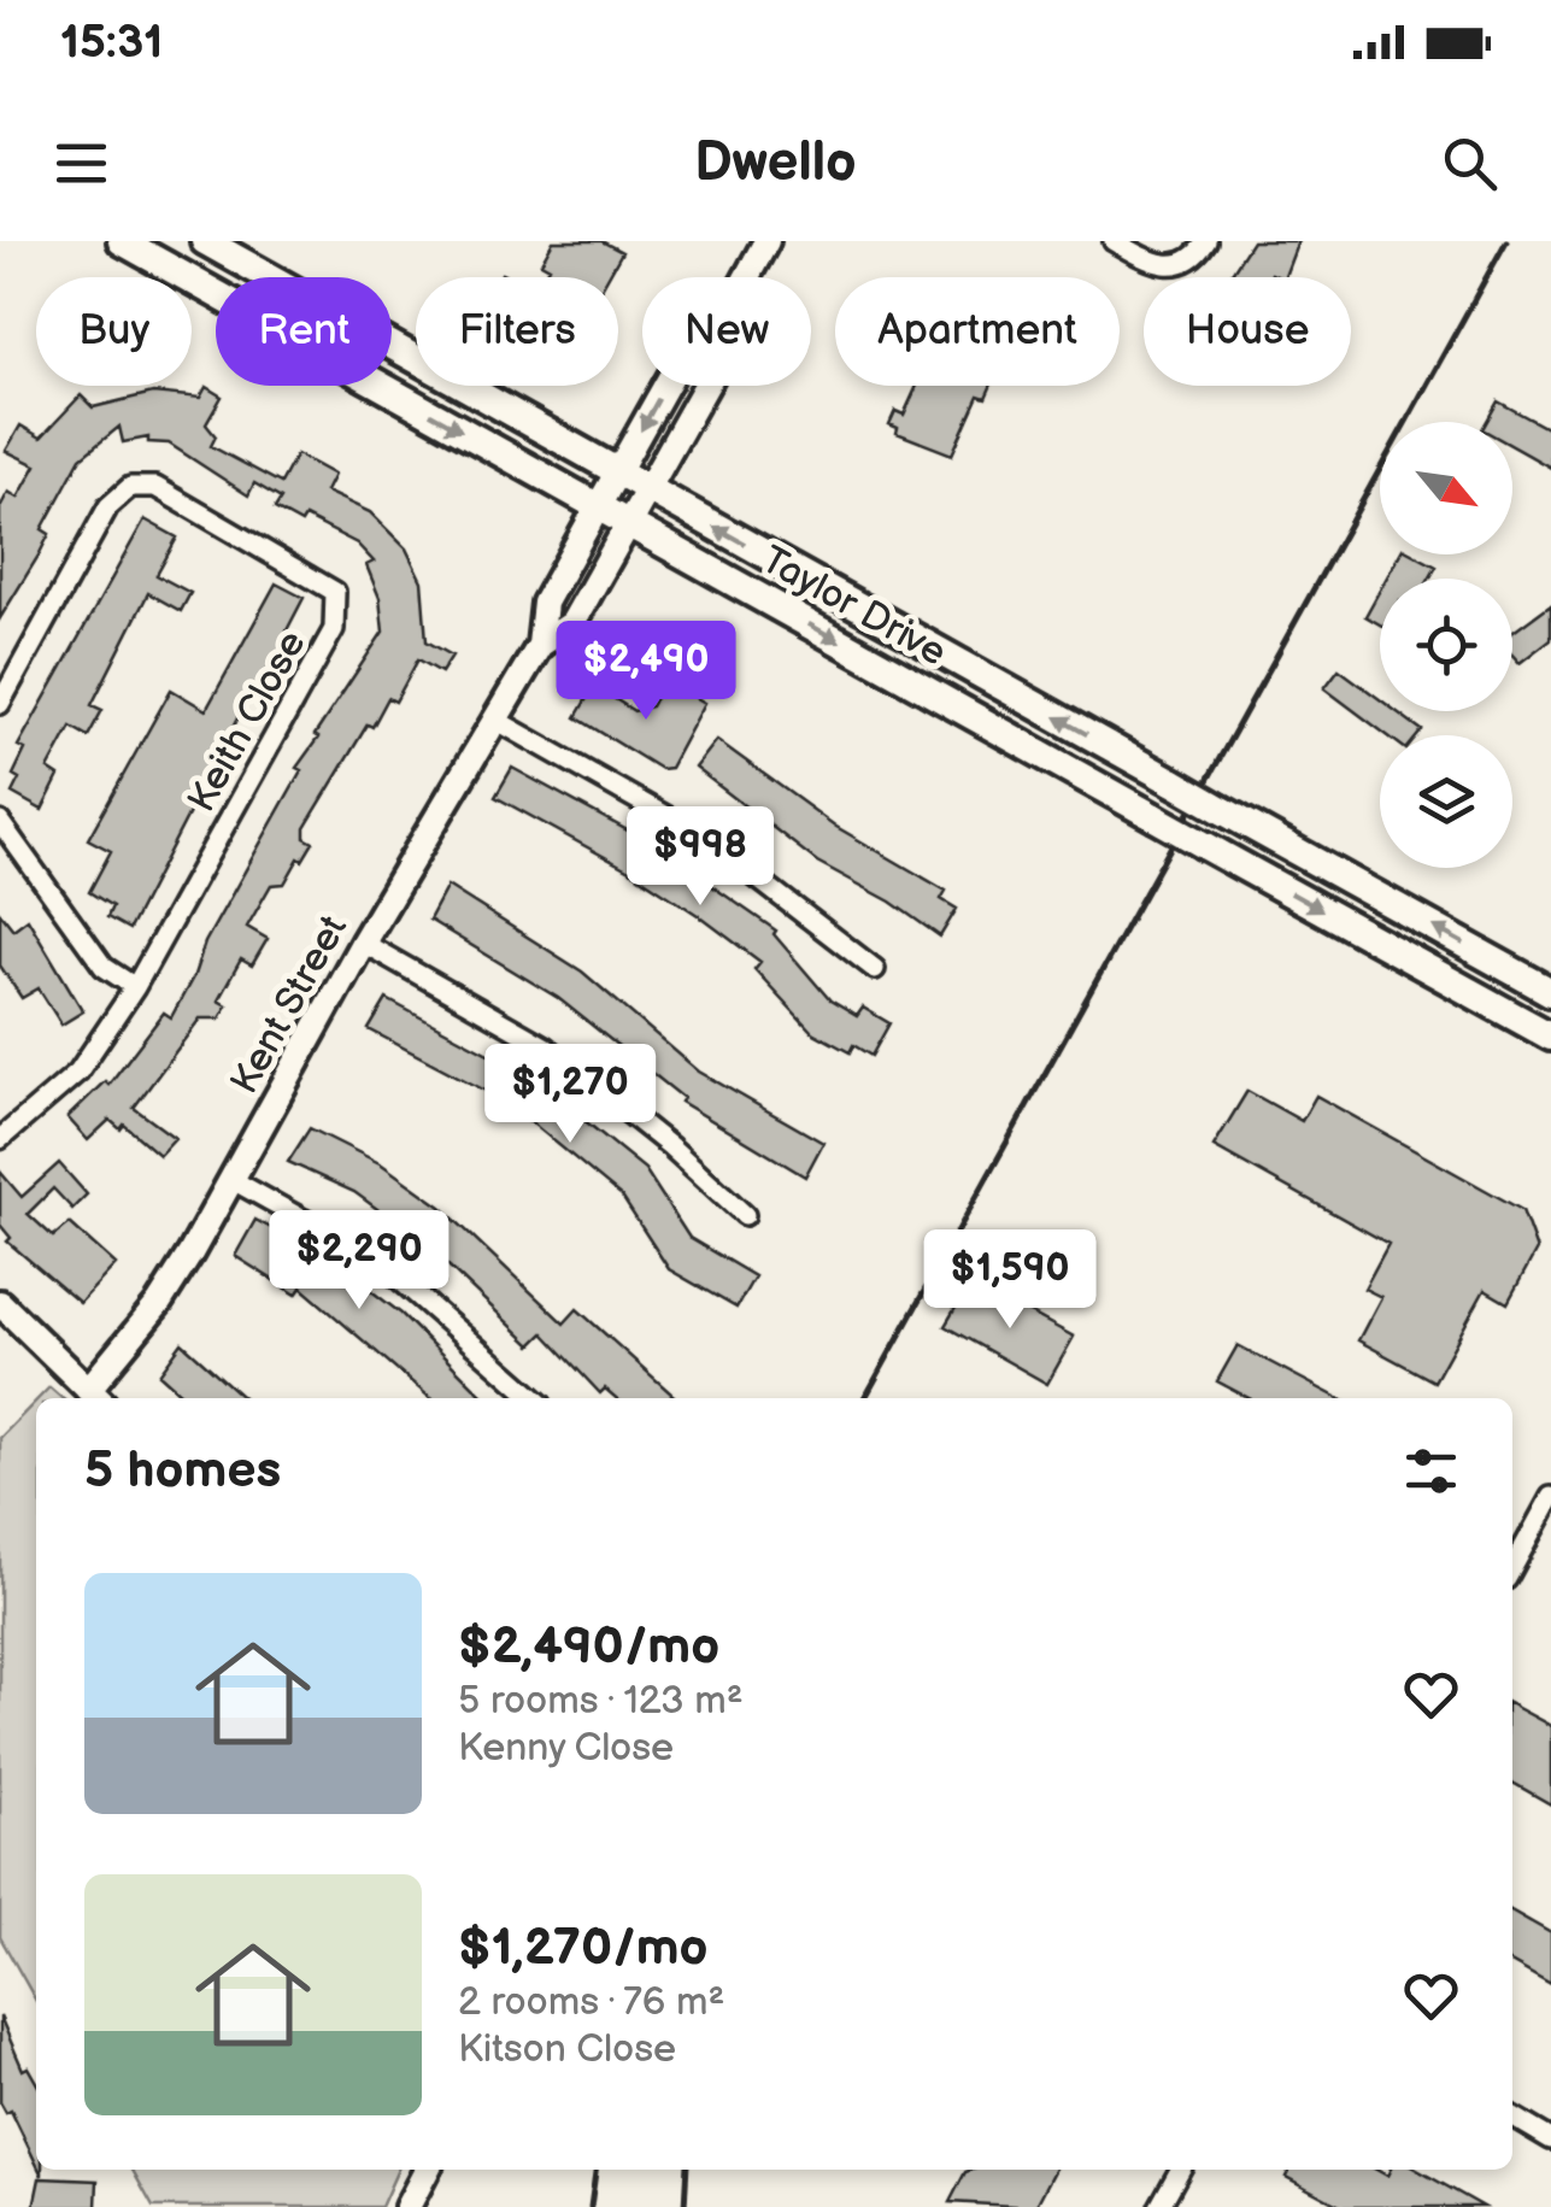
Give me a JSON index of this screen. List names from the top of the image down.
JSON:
{
  "streets": {
    "main road": ["Taylor Drive"],
    "street": ["Keith Close", "Kent Street"]
  },
  "crossings": [
    ["Taylor Drive", "Kent Street"]
  ],
  "north": "bottom right",
  "page": {
    "status": "15:31",
    "header": "Dwello",
    "chip": [
      "Buy",
      "Rent",
      "Filters",
      "New",
      "Apartment",
      "House"
    ],
    "price": [
      "$2,490",
      "$998",
      "$1,270",
      "$2,290",
      "$1,590"
    ],
    "heading": "5 homes",
    "list": [
      {
        "name": "$2,490/mo",
        "note": "5 rooms · 123 m² · Kenny Close"
      },
      {
        "name": "$1,270/mo",
        "note": "2 rooms · 76 m² · Kitson Close"
      }
    ]
  }
}
